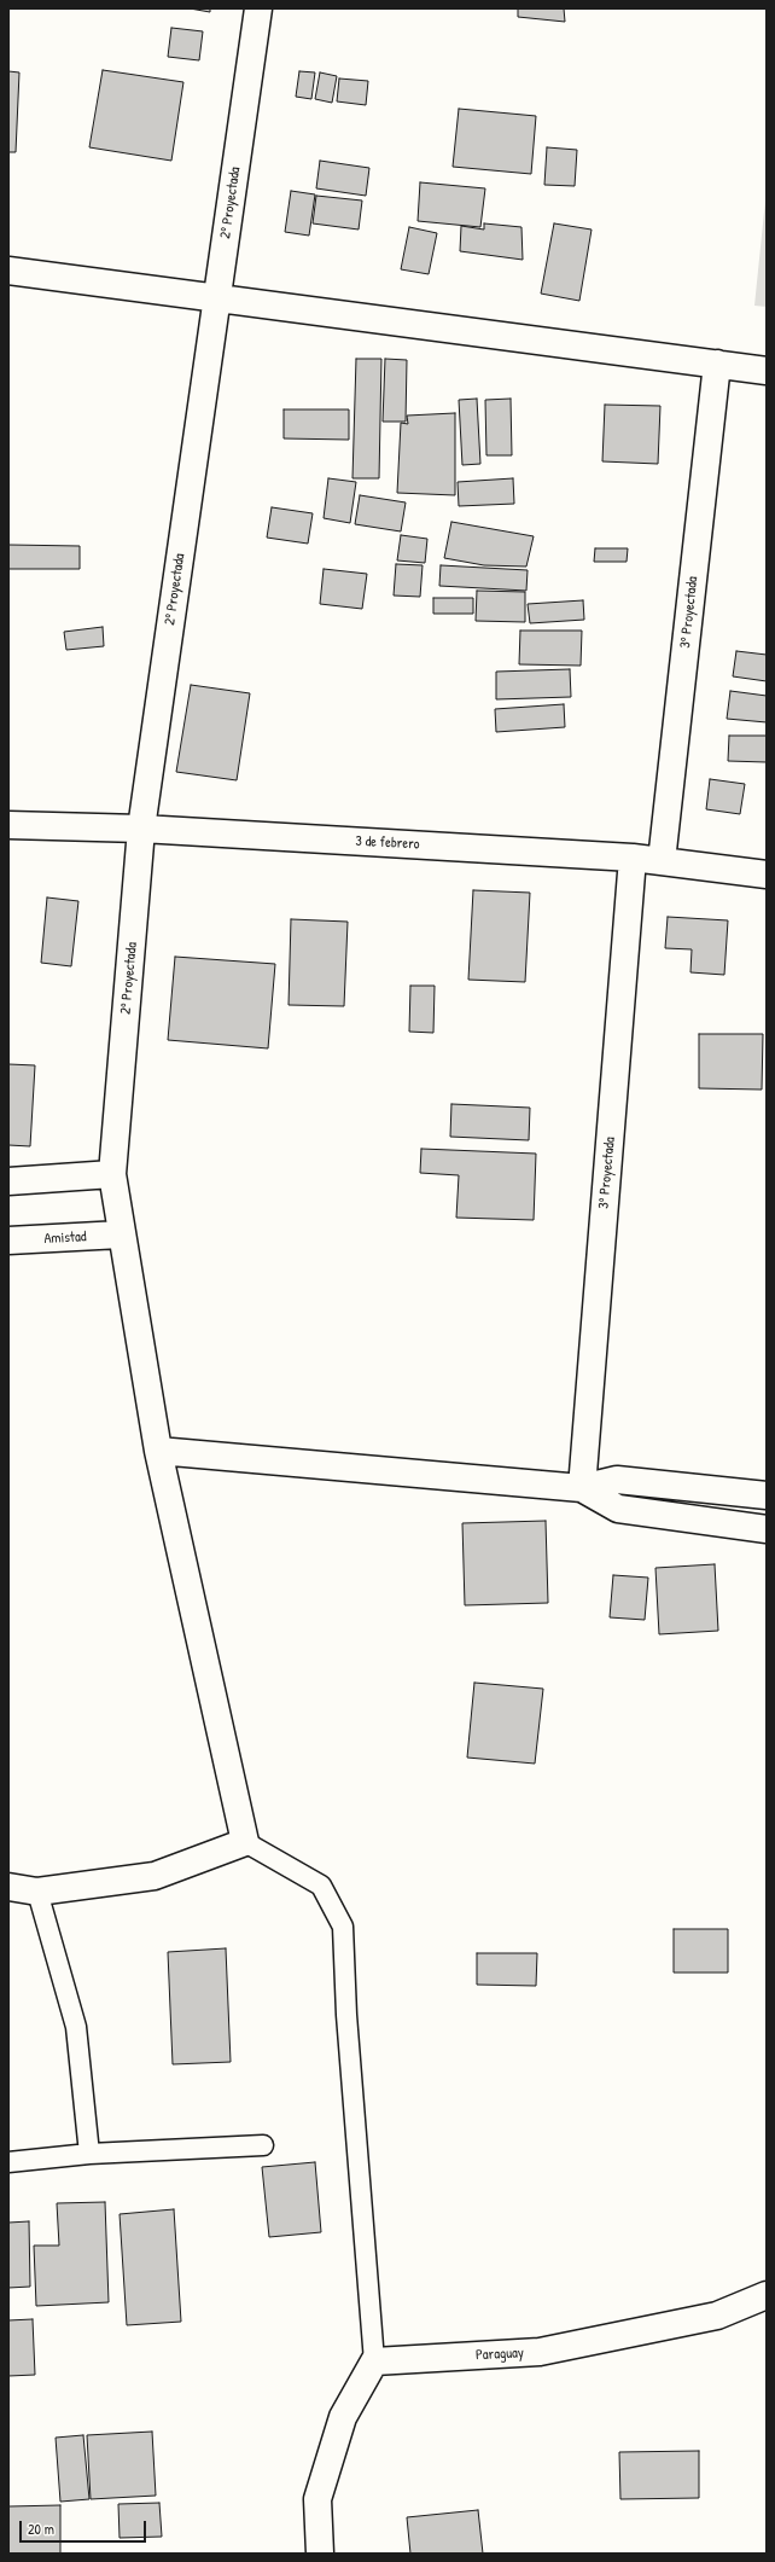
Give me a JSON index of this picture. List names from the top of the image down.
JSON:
{
  "streets": {
    "street": [
      "2º Proyectada",
      "3º Proyectada",
      "3 de febrero",
      "Amistad",
      "Paraguay"
    ]
  },
  "crossings": [
    ["2º Proyectada", "3 de febrero"],
    ["2º Proyectada", "Amistad"],
    ["3º Proyectada", "3 de febrero"]
  ],
  "scale_bar": "20 m"
}
